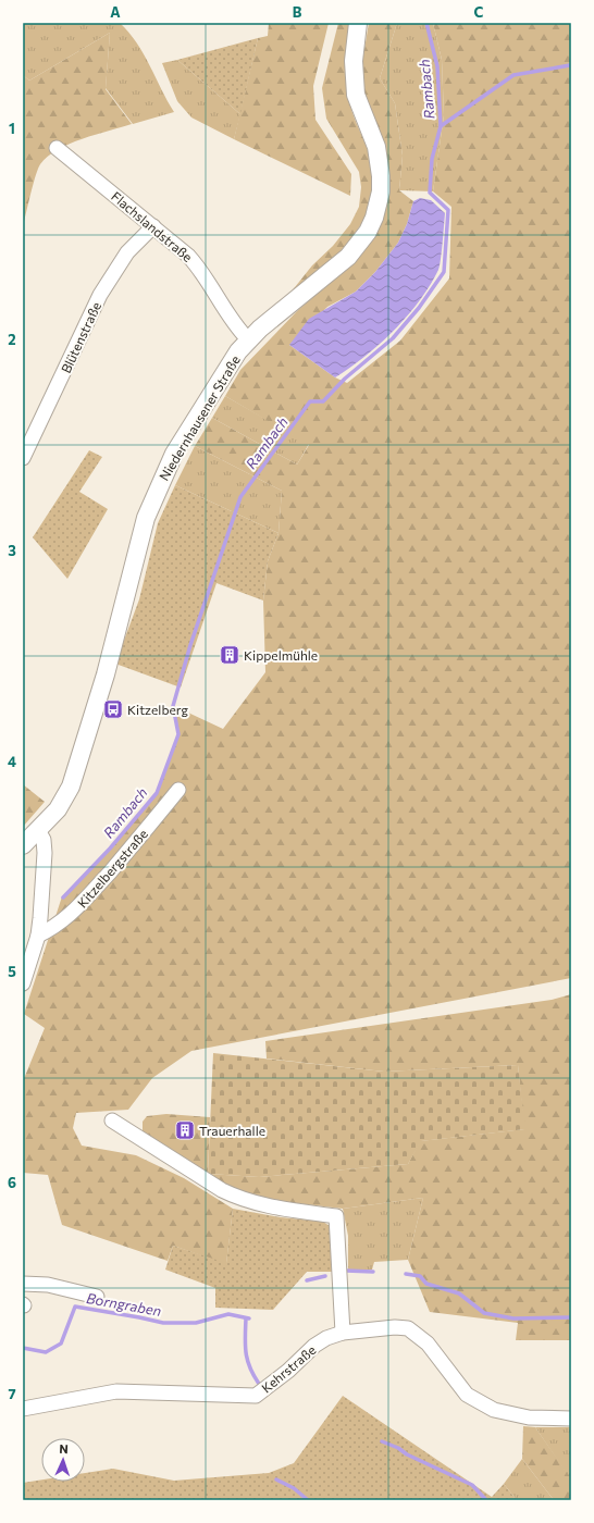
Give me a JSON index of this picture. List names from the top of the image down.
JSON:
{
  "streets": {
    "main road": ["Niedernhausener Straße"],
    "street": [
      "Flachslandstraße",
      "Blütenstraße",
      "Kitzelbergstraße",
      "Kehrstraße"
    ]
  },
  "crossings": [
    ["Flachslandstraße", "Blütenstraße"],
    ["Flachslandstraße", "Niedernhausener Straße"]
  ],
  "water": ["Rambach", "Borngraben"],
  "places": {
    "building": ["Kippelmühle", "Trauerhalle"],
    "bus stop": ["Kitzelberg"]
  },
  "north": "top",
  "grid": {
    "columns": ["A", "B", "C"],
    "rows": [
      "1",
      "2",
      "3",
      "4",
      "5",
      "6",
      "7"
    ]
  }
}
